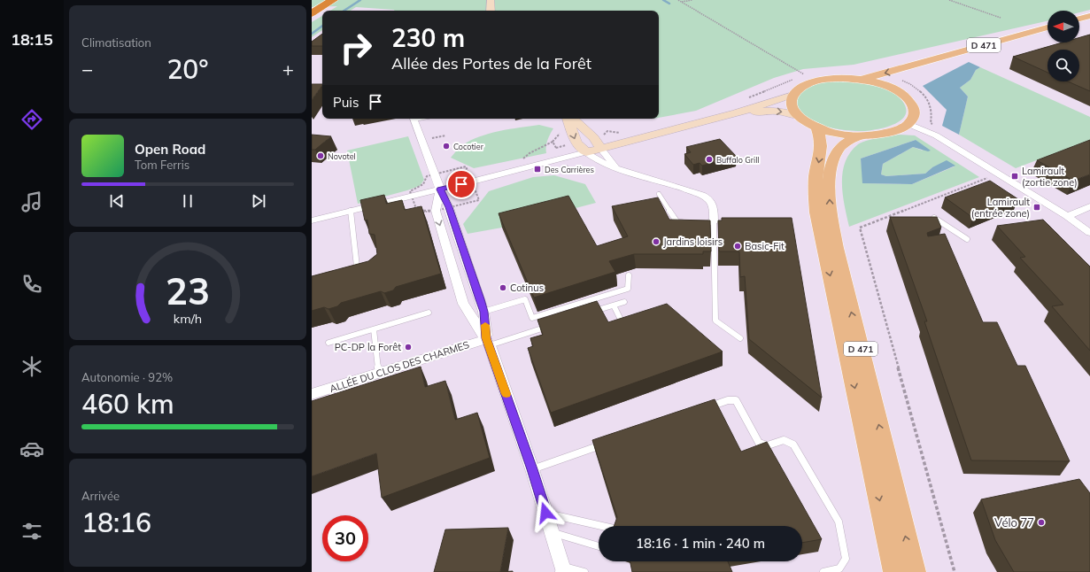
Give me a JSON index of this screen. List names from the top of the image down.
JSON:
{
  "streets": {
    "main road": ["D 471"],
    "street": ["ALLÉE DU CLOS DES CHARMES"]
  },
  "places": {
    "other": [
      "Cocotier",
      "Novotel",
      "Buffalo Grill",
      "Jardins loisirs",
      "Basic-Fit",
      "Cotinus",
      "PC-DP la Forêt",
      "Vélo 77"
    ],
    "transit": ["Des Carrières", "Lamirault (zortie zone)", "Lamirault (entrée zone)"]
  },
  "north": "left",
  "page": {
    "tabs": "18:15",
    "tile": [
      "Climatisation",
      ["Autonomie · 92%", "460 km"],
      ["Arrivée", "18:16"]
    ],
    "turn": ["230 m", "Allée des Portes de la Forêt"],
    "heat": ["−", "20°", "+"],
    "then": "Puis",
    "song": ["Open Road", "Tom Ferris"],
    "limit": "30",
    "trip": "18:16 · 1 min · 240 m",
    "gauge": ["23", "km/h"]
  }
}
